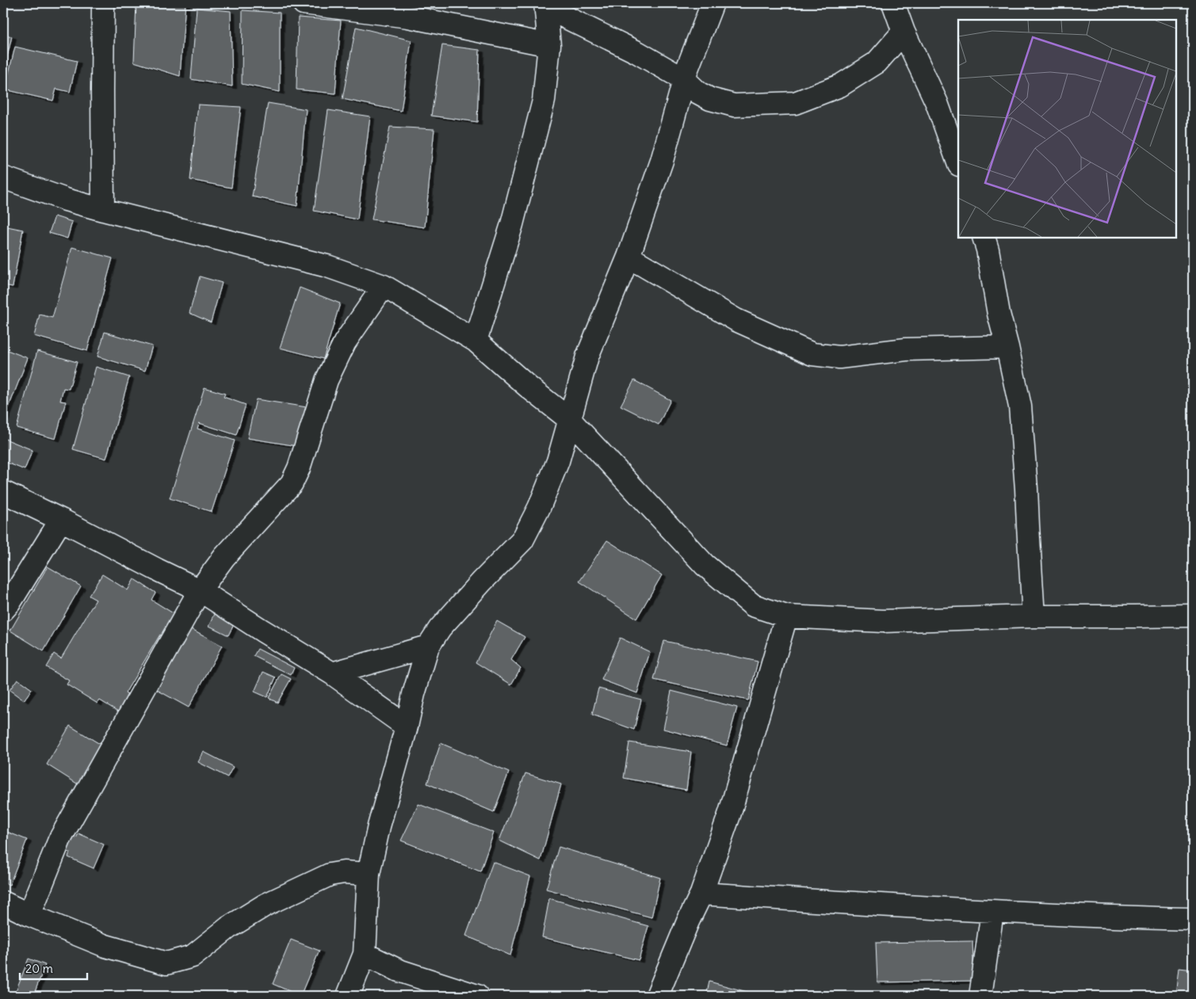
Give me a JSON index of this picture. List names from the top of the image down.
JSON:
{
  "scale_bar": "20 m"
}
